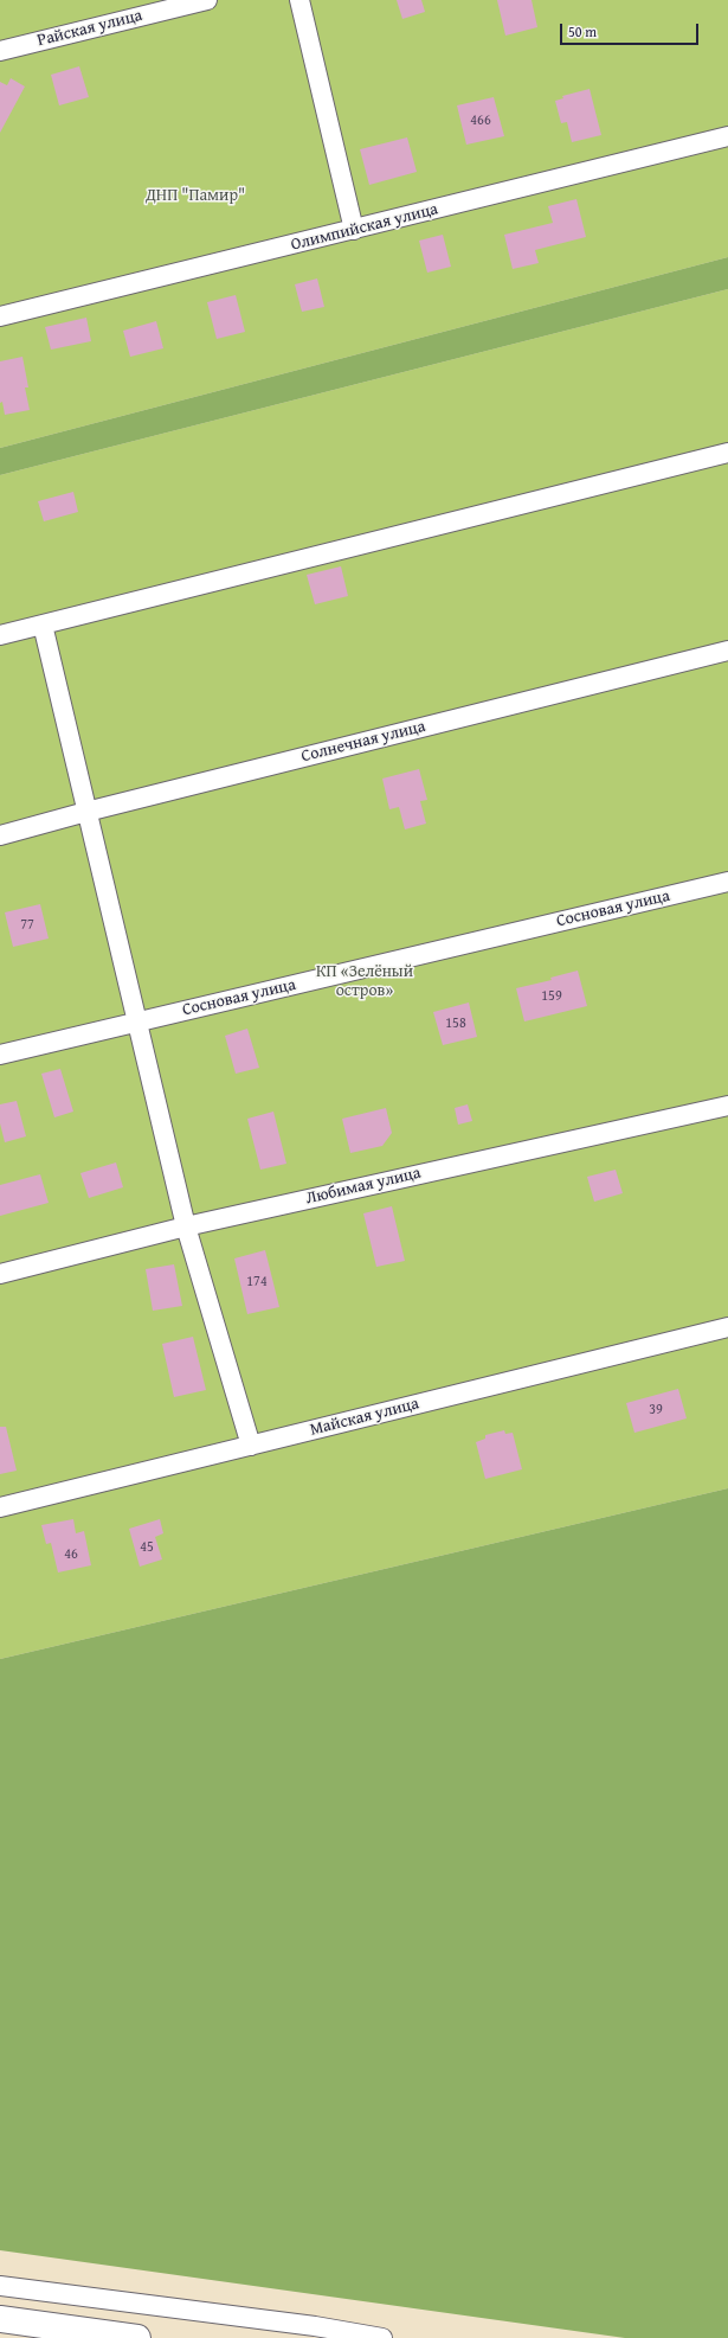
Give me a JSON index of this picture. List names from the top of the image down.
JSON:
{
  "streets": {
    "street": [
      "Райская улица",
      "Олимпийская улица",
      "Солнечная улица",
      "Сосновая улица",
      "Любимая улица",
      "Майская улица"
    ]
  },
  "parks": ["ДНП \"Памир\"", "КП «Зелёный остров»"],
  "house_numbers": [
    "466",
    "77",
    "159",
    "158",
    "174",
    "39",
    "45",
    "46"
  ],
  "scale_bar": "50 m"
}
